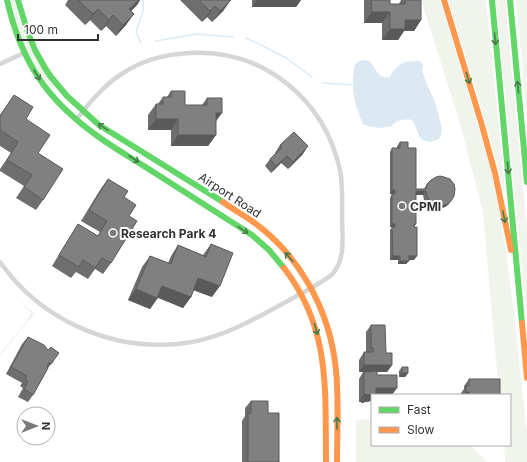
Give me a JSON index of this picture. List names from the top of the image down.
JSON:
{
  "streets": {
    "main road": ["Airport Road"]
  },
  "places": ["CPMI", "Research Park 4"],
  "legend": ["Fast", "Slow"],
  "scale_bar": "100 m",
  "north": "right"
}
